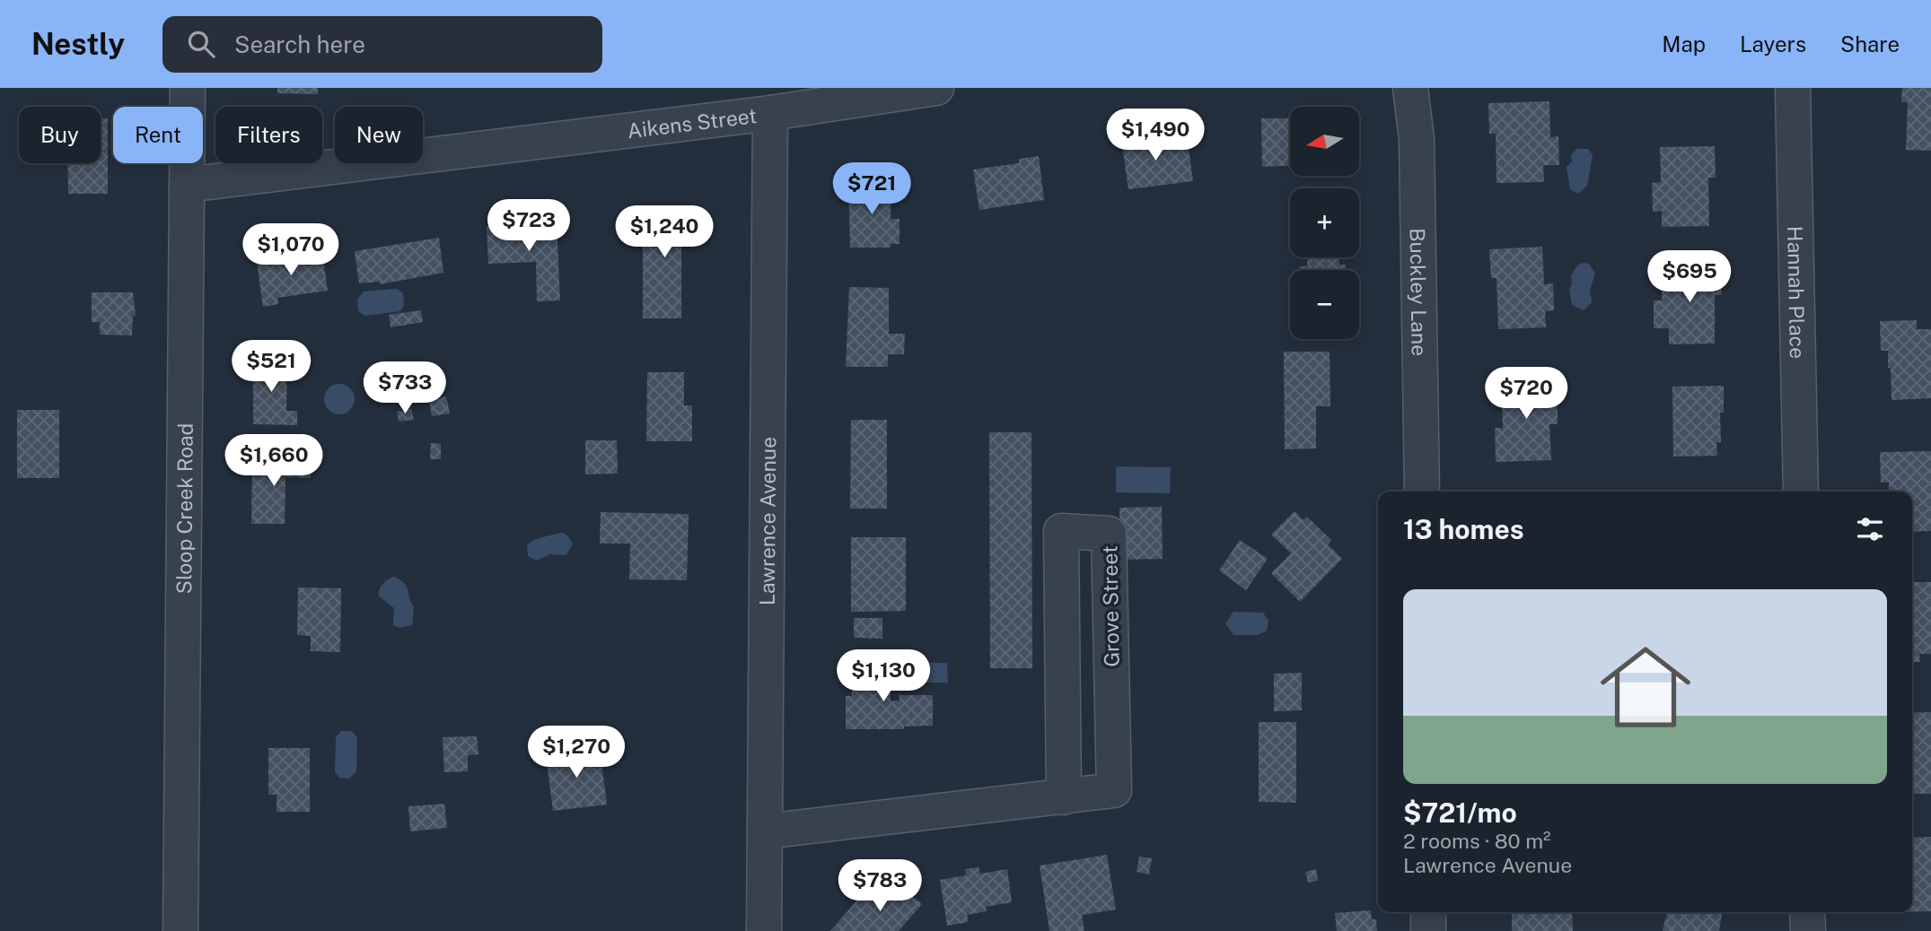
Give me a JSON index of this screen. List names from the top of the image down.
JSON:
{
  "streets": {
    "street": [
      "Aikens Street",
      "Buckley Lane",
      "Hannah Place",
      "Sloop Creek Road",
      "Lawrence Avenue",
      "Grove Street"
    ]
  },
  "crossings": [
    ["Aikens Street", "Sloop Creek Road"],
    ["Aikens Street", "Lawrence Avenue"],
    ["Lawrence Avenue", "Grove Street"]
  ],
  "north": "left",
  "page": {
    "header": "Nestly",
    "search": "Search here",
    "nav": ["Map", "Layers", "Share"],
    "map_buttons": ["+", "−"],
    "chip": [
      "Buy",
      "Rent",
      "Filters",
      "New"
    ],
    "price": [
      "$1,490",
      "$721",
      "$723",
      "$1,240",
      "$1,070",
      "$695",
      "$521",
      "$733",
      "$720",
      "$1,660",
      "$1,130",
      "$1,270",
      "$783"
    ],
    "heading": "13 homes",
    "list": [
      {
        "name": "$721/mo",
        "note": "2 rooms · 80 m² · Lawrence Avenue"
      }
    ]
  }
}
